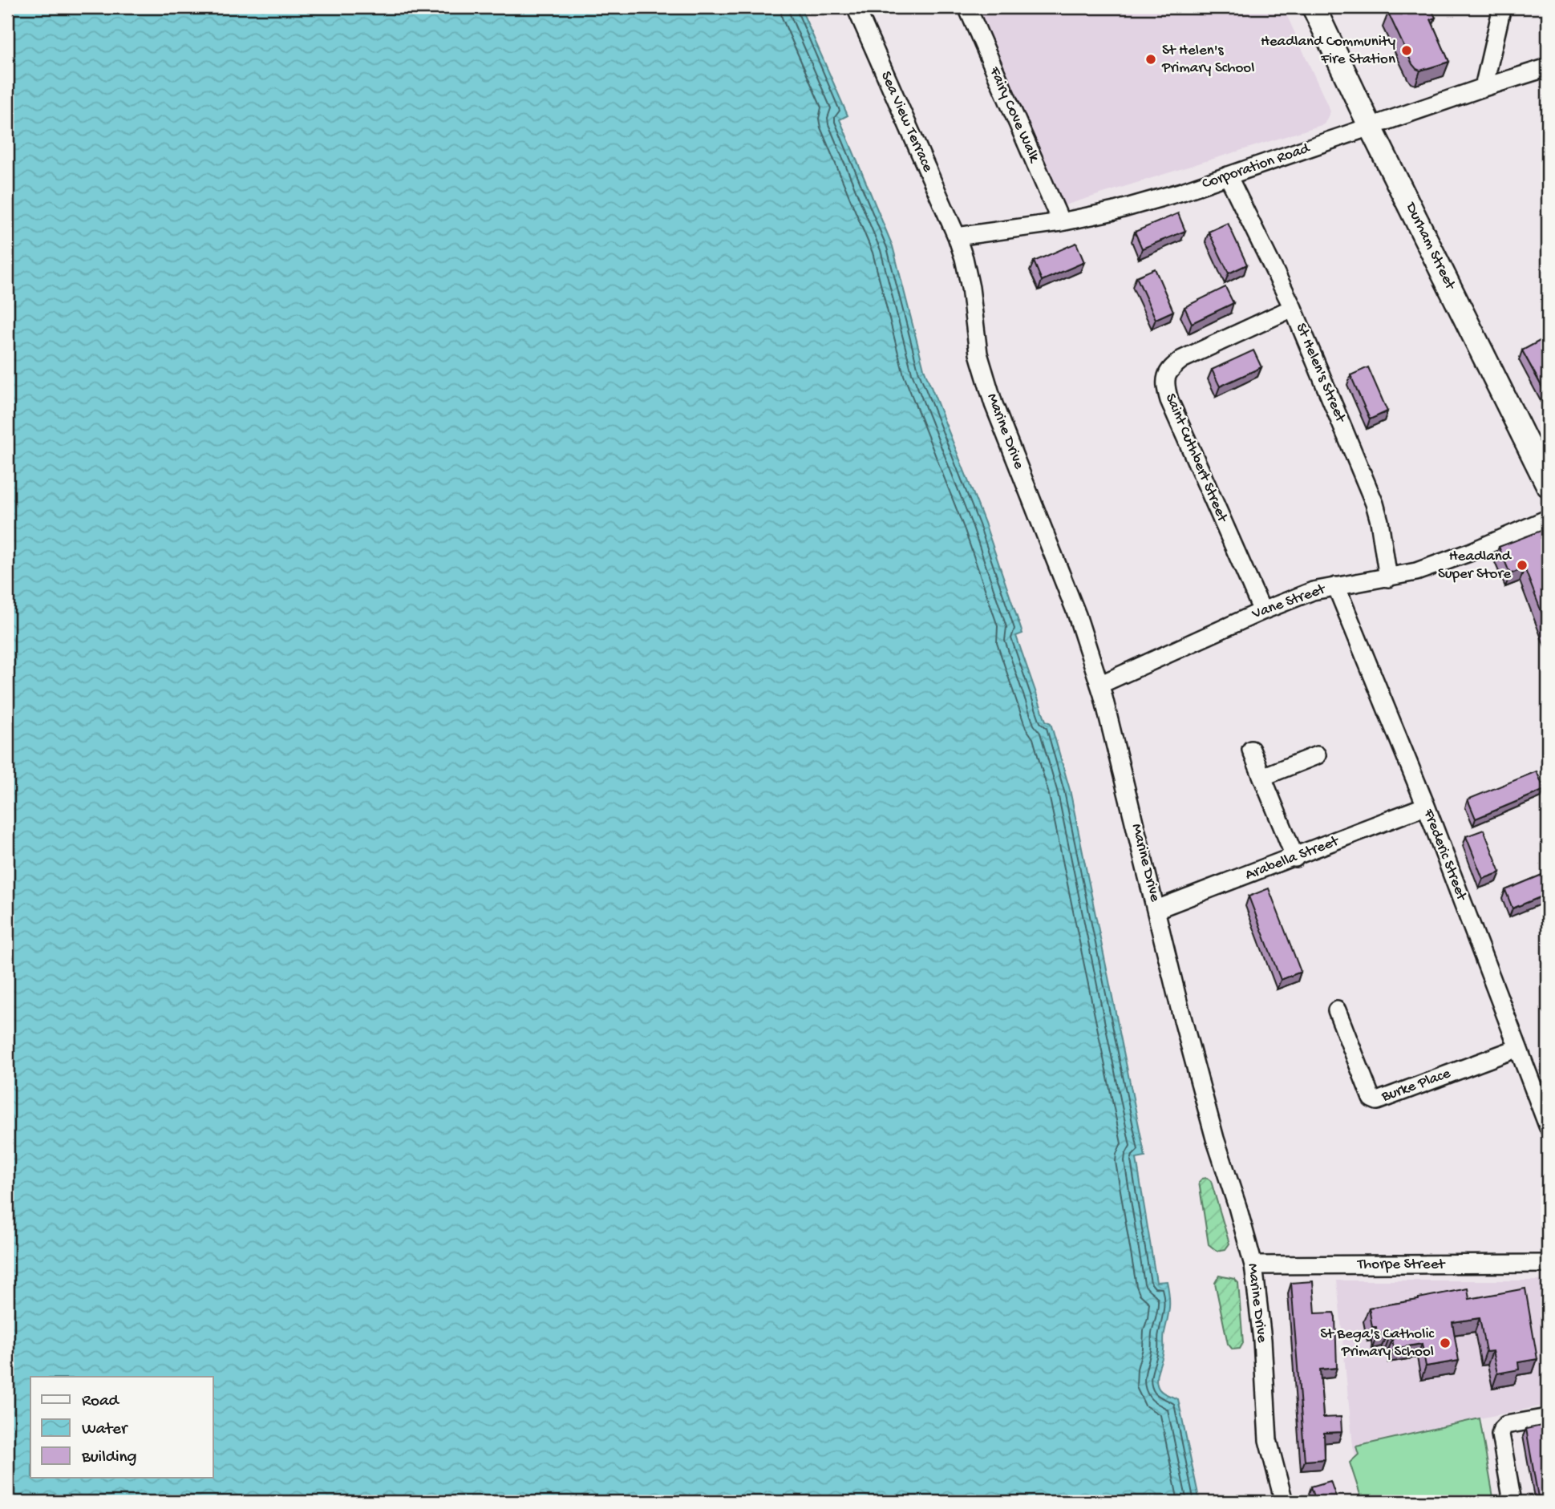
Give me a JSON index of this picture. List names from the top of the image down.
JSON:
{
  "streets": {
    "street": [
      "Fairy Cove Walk",
      "Sea View Terrace",
      "Corporation Road",
      "Durham Street",
      "St Helen's Street",
      "Marine Drive",
      "Saint Cuthbert Street",
      "Vane Street",
      "Frederic Street",
      "Arabella Street",
      "Burke Place",
      "Thorpe Street"
    ]
  },
  "crossings": [
    ["Fairy Cove Walk", "Corporation Road"],
    ["Sea View Terrace", "Corporation Road"],
    ["Sea View Terrace", "Marine Drive"],
    ["Corporation Road", "Durham Street"],
    ["Corporation Road", "St Helen's Street"],
    ["Corporation Road", "Marine Drive"],
    ["St Helen's Street", "Saint Cuthbert Street"],
    ["St Helen's Street", "Vane Street"],
    ["Marine Drive", "Vane Street"],
    ["Marine Drive", "Arabella Street"],
    ["Marine Drive", "Thorpe Street"],
    ["Saint Cuthbert Street", "Vane Street"],
    ["Vane Street", "Frederic Street"],
    ["Frederic Street", "Arabella Street"],
    ["Frederic Street", "Burke Place"]
  ],
  "places": [
    "Headland Community Fire Station",
    "St Helen's Primary School",
    "Headland Super Store",
    "St Bega's Catholic Primary School"
  ],
  "legend": ["Road", "Water", "Building"]
}
